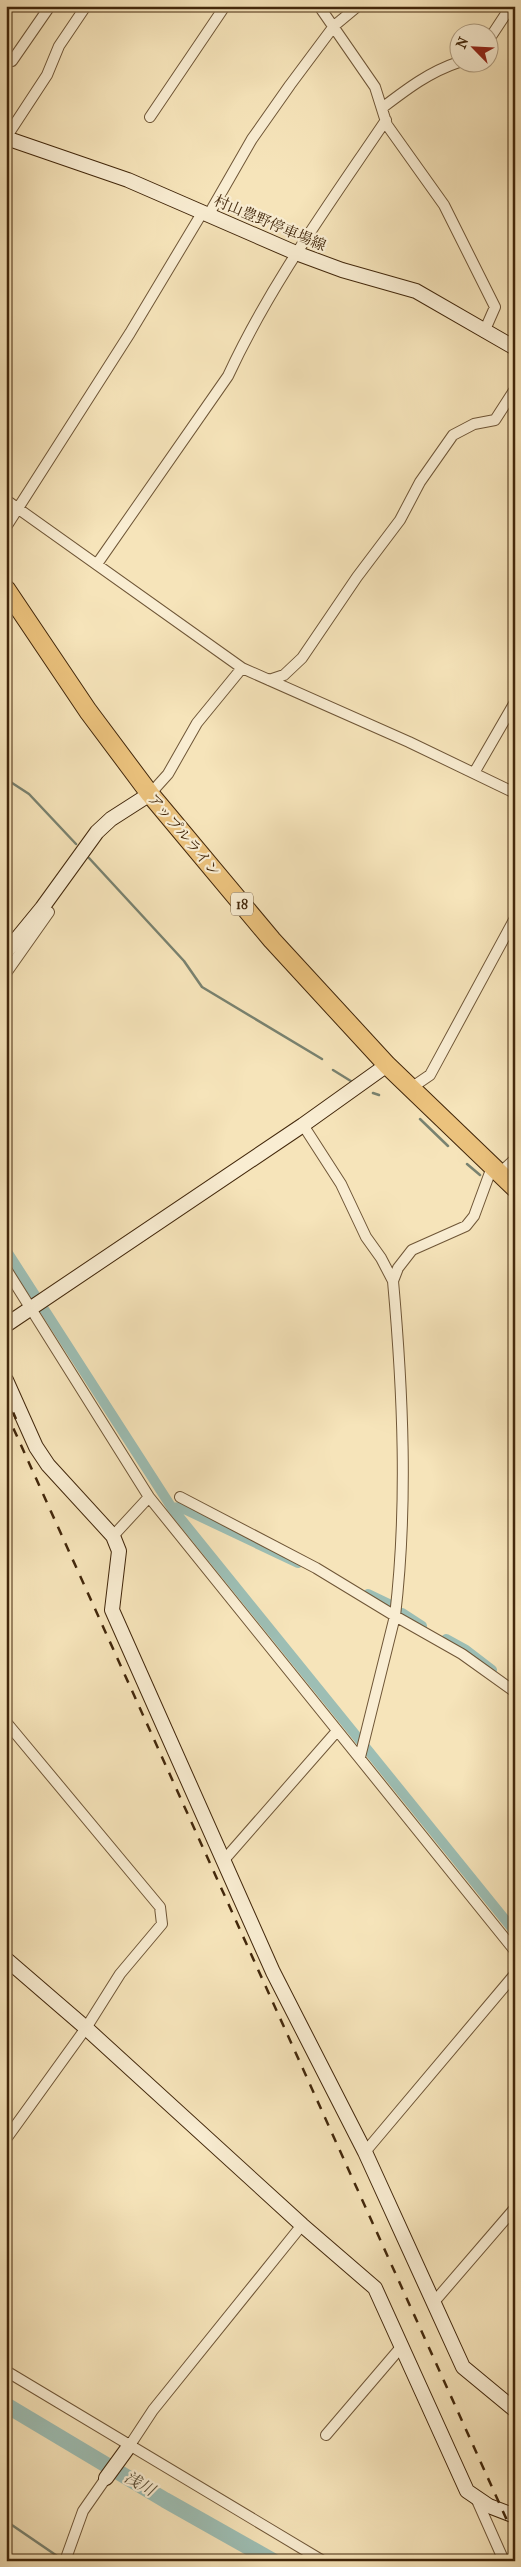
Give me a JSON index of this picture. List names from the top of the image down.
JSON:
{
  "streets": {
    "highway": ["アップルライン", "18"],
    "street": ["村山豊野停車場線"]
  },
  "water": ["浅川"],
  "north": "top left"
}
